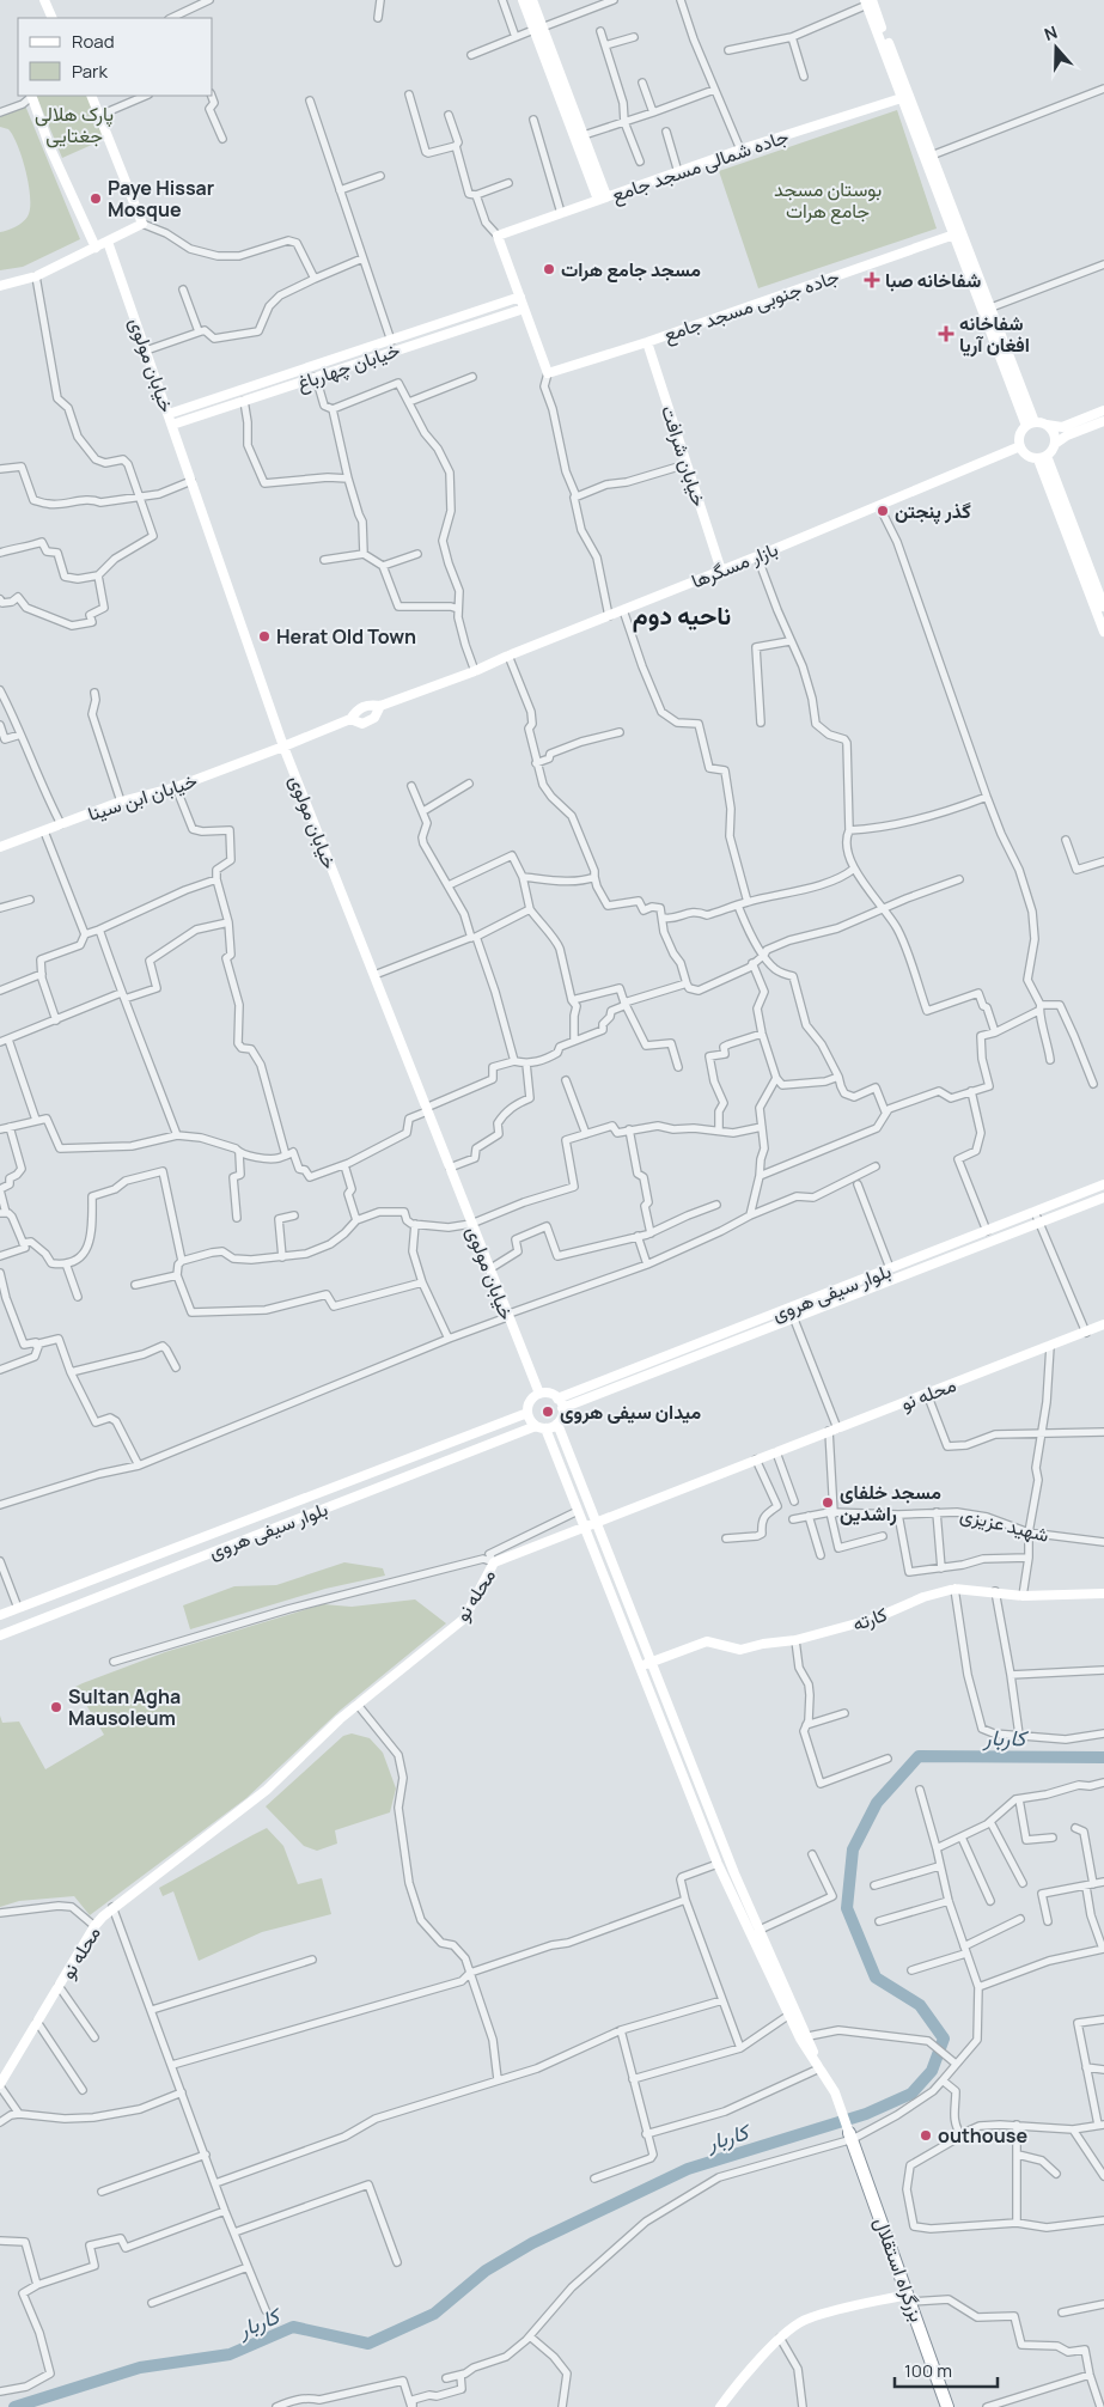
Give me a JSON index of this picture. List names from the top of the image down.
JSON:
{
  "streets": {
    "highway": ["بزرگراه استقلال"],
    "street": [
      "جاده شمالی مسجد جامع",
      "جاده جنوبی مسجد جامع",
      "خیابان مولوی",
      "خیابان چهارباغ",
      "خیابان شرافت",
      "بازار مسگرها",
      "خیابان ابن سینا",
      "بلوار سیفی هروی",
      "محله نو",
      "شهید عزیزی",
      "کارته"
    ]
  },
  "crossings": [
    ["جاده جنوبی مسجد جامع", "خیابان شرافت"],
    ["خیابان مولوی", "خیابان چهارباغ"],
    ["خیابان مولوی", "بازار مسگرها"],
    ["خیابان مولوی", "خیابان ابن سینا"],
    ["خیابان مولوی", "بلوار سیفی هروی"],
    ["خیابان شرافت", "بازار مسگرها"],
    ["بازار مسگرها", "خیابان ابن سینا"]
  ],
  "districts": ["ناحیه دوم"],
  "water": ["کاربار"],
  "parks": ["پارک هلالی جغتایی", "بوستان مسجد جامع هرات"],
  "places": {
    "other": [
      "Paye Hissar Mosque",
      "مسجد جامع هرات",
      "گذر پنجتن",
      "Herat Old Town",
      "میدان سیفی هروی",
      "مسجد خلفای راشدین",
      "Sultan Agha Mausoleum",
      "outhouse"
    ],
    "health": ["شفاخانه صبا", "شفاخانه افغان آریا"]
  },
  "legend": ["Road", "Park"],
  "scale_bar": "100 m",
  "north": "top"
}
